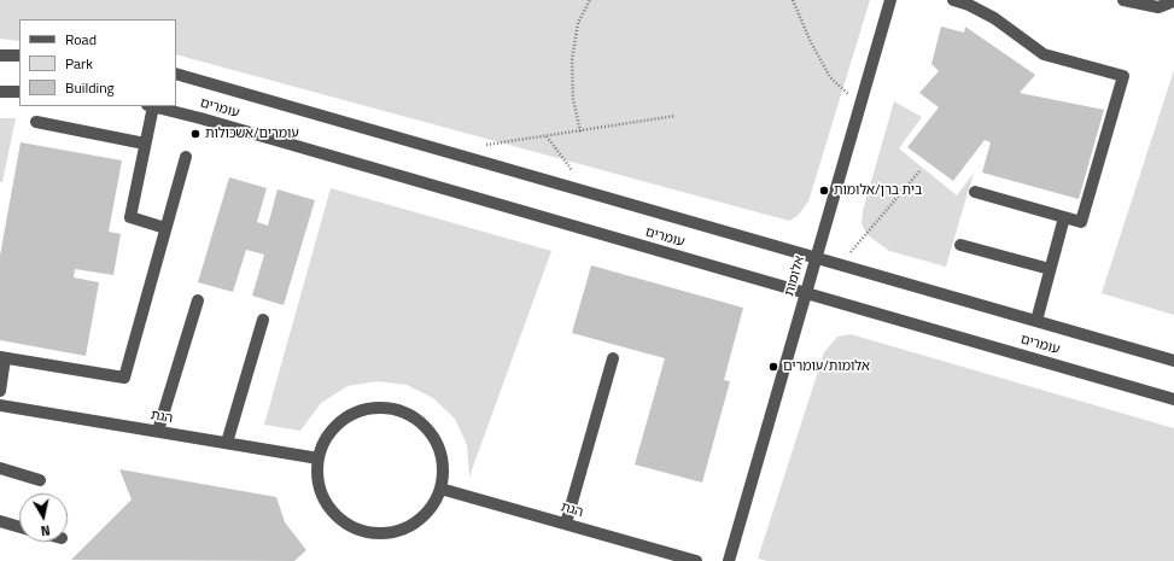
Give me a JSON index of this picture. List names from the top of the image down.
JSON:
{
  "streets": {
    "street": ["עומרים", "אלומות", "הגת"]
  },
  "crossings": [
    ["עומרים", "אלומות"]
  ],
  "places": ["עומרים/אשכולות", "בית ברן/אלומות", "אלומות/עומרים"],
  "legend": ["Road", "Park", "Building"],
  "north": "bottom"
}
